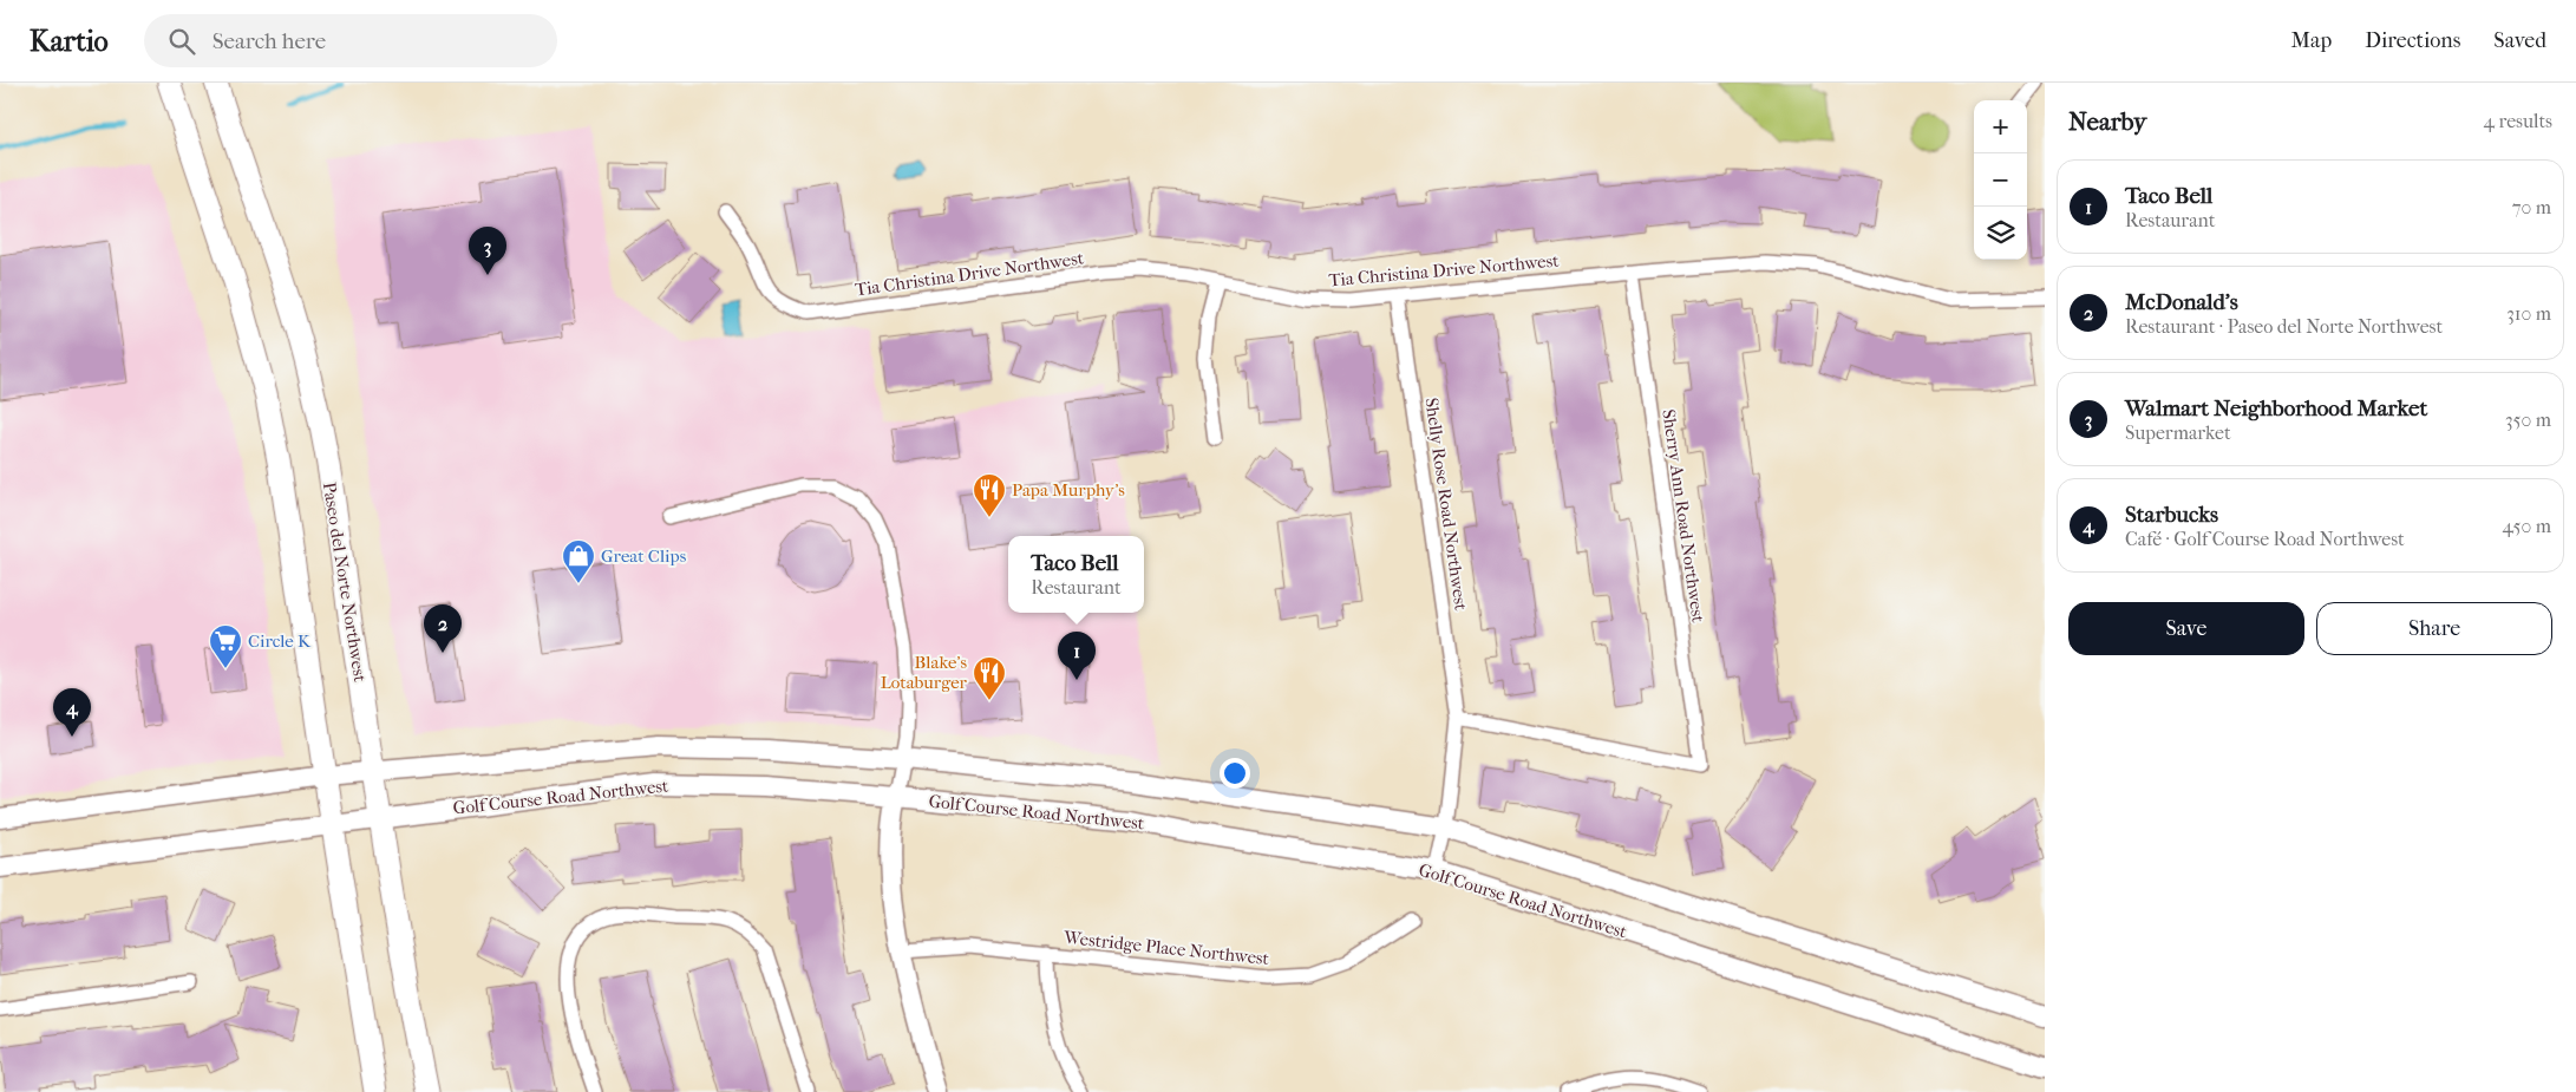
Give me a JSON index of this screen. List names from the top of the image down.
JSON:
{
  "streets": {
    "main road": ["Paseo del Norte Northwest", "Golf Course Road Northwest"],
    "street": [
      "Tia Christina Drive Northwest",
      "Shelly Rose Road Northwest",
      "Sherry Ann Road Northwest",
      "Westridge Place Northwest"
    ]
  },
  "crossings": [
    ["Tia Christina Drive Northwest", "Shelly Rose Road Northwest"],
    ["Tia Christina Drive Northwest", "Sherry Ann Road Northwest"],
    ["Shelly Rose Road Northwest", "Sherry Ann Road Northwest"],
    ["Paseo del Norte Northwest", "Golf Course Road Northwest"]
  ],
  "places": {
    "restaurant": ["Papa Murphy's", "Blake's Lotaburger"],
    "shop": ["Great Clips"],
    "supermarket": ["Circle K"]
  },
  "page": {
    "header": "Kartio",
    "search": "Search here",
    "nav": ["Map", "Directions", "Saved"],
    "heading": ["Nearby", "4 results"],
    "map_buttons": ["+", "−"],
    "list": [
      {
        "mark": "1",
        "name": "Taco Bell",
        "note": "Restaurant",
        "value": "70 m"
      },
      {
        "mark": "2",
        "name": "McDonald's",
        "note": "Restaurant · Paseo del Norte Northwest",
        "value": "310 m"
      },
      {
        "mark": "3",
        "name": "Walmart Neighborhood Market",
        "note": "Supermarket",
        "value": "350 m"
      },
      {
        "mark": "4",
        "name": "Starbucks",
        "note": "Café · Golf Course Road Northwest",
        "value": "450 m"
      }
    ],
    "pins": [
      "3",
      "2",
      "1",
      "4"
    ],
    "popup": ["Taco Bell", "Restaurant"],
    "buttons": ["Save", "Share"]
  }
}
